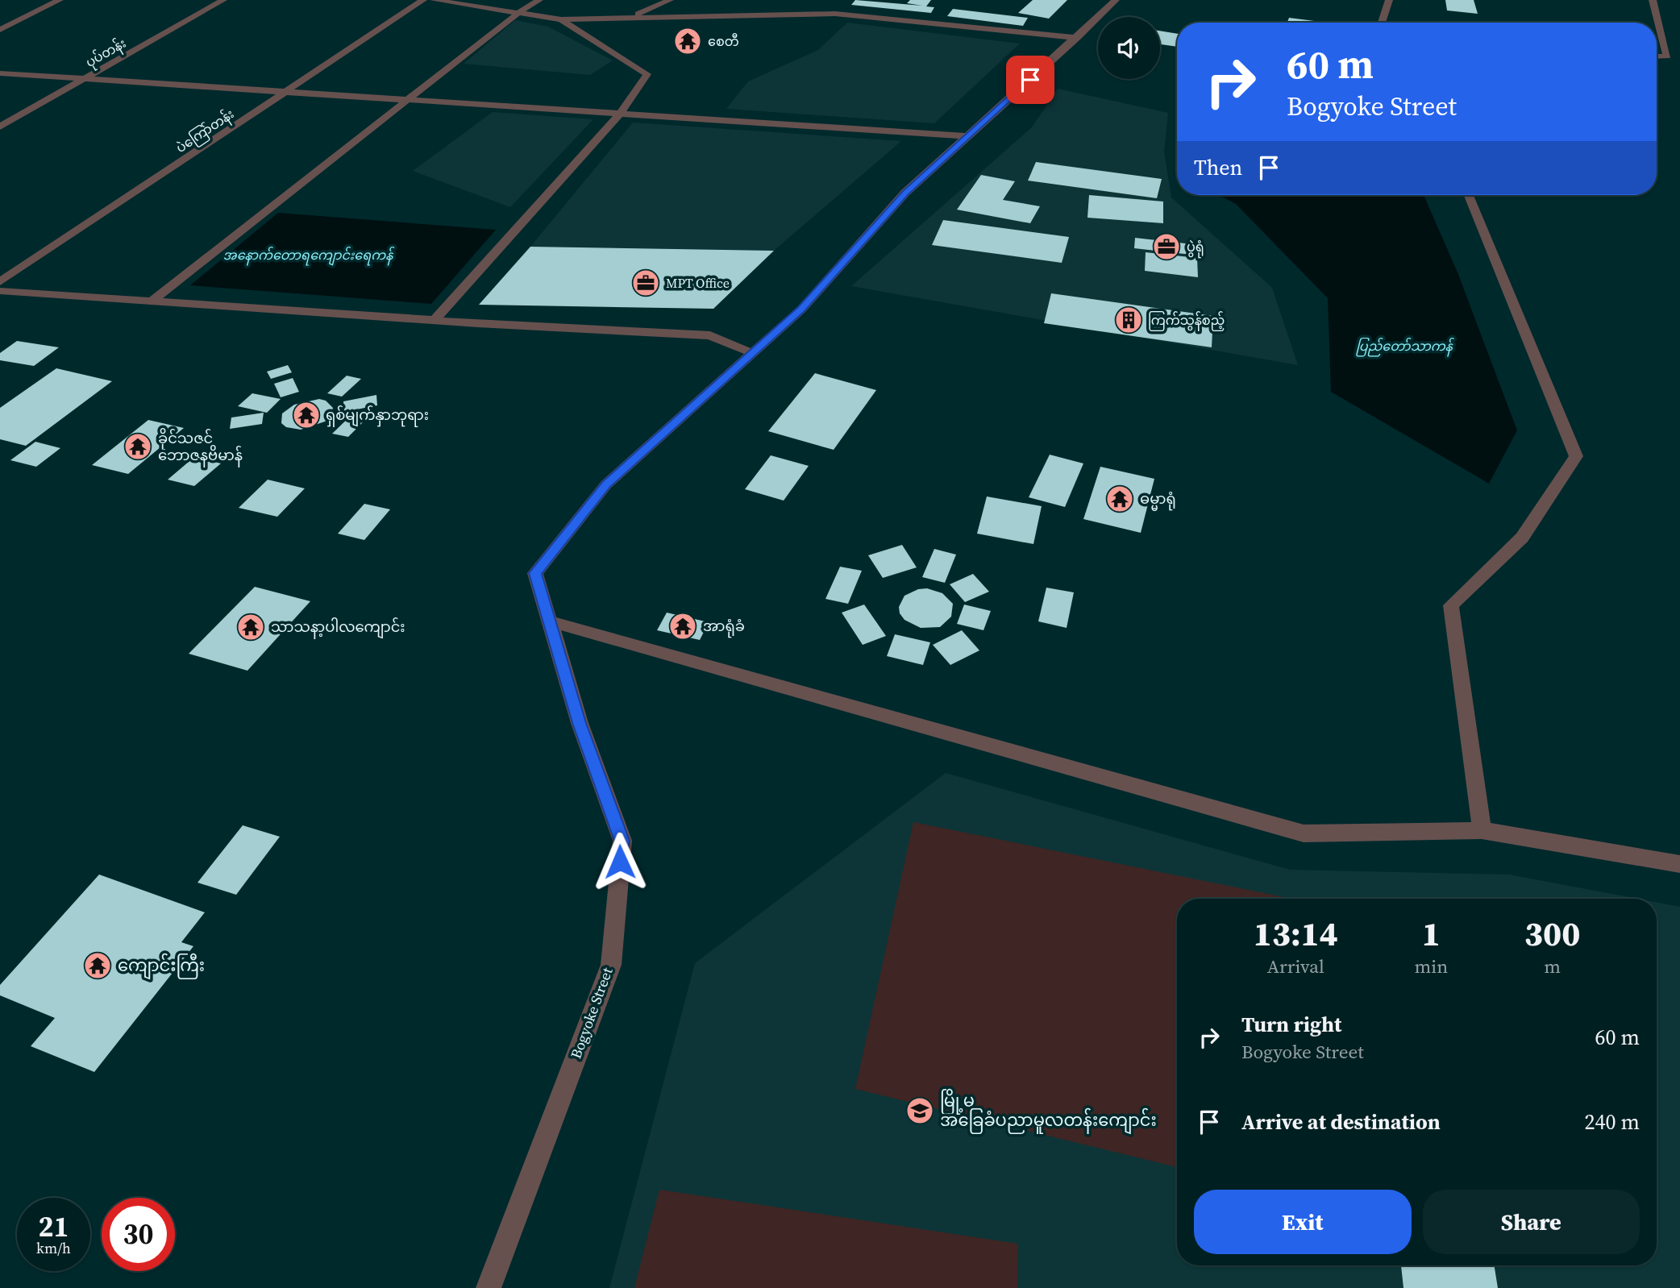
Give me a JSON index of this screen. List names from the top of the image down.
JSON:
{
  "streets": {
    "street": ["ပုပ်တန်း", "ပဲကြော်တန်း", "Bogyoke Street"]
  },
  "water": ["အနောက်တောရကျောင်းရေကန်", "ပြည်တော်သာကန်"],
  "places": {
    "temple": [
      "စေတီ",
      "ရှစ်မျက်နှာဘုရား",
      "ခိုင်သဇင် ဘောဇနဗိမာန်",
      "ဓမ္မာရုံ",
      "အာရုံခံ",
      "သာသနာ့ပါလကျောင်း",
      "ကျောင်းကြီး"
    ],
    "office": ["ပွဲရုံ", "MPT Office"],
    "building": ["ကြက်သွန်စည့်"],
    "school or university": ["မြို့မ အခြေခံပညာမူလတန်းကျောင်း"]
  },
  "page": {
    "turn": ["60 m", "Bogyoke Street"],
    "then": "Then",
    "eta": [
      "13:14",
      "Arrival",
      "1",
      "min",
      "300",
      "m"
    ],
    "list": [
      {
        "name": "Turn right",
        "note": "Bogyoke Street",
        "value": "60 m"
      },
      {
        "name": "Arrive at destination",
        "value": "240 m"
      }
    ],
    "buttons": ["Exit", "Share"],
    "speed": "21 km/h",
    "limit": "30"
  }
}
